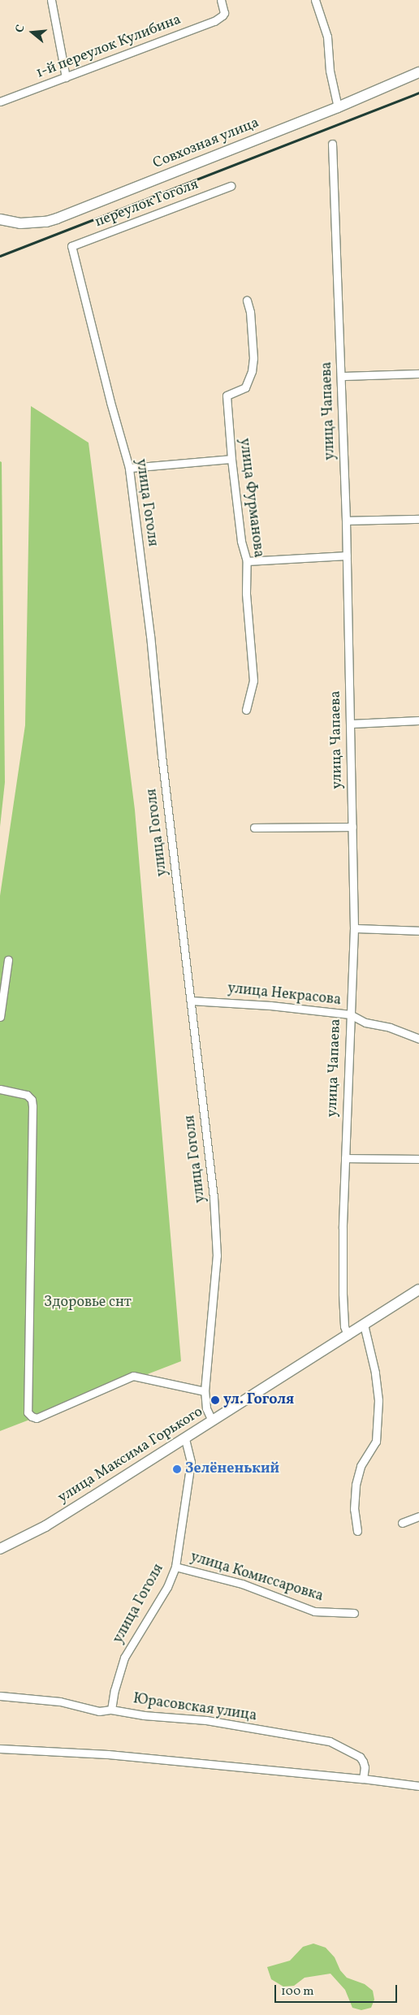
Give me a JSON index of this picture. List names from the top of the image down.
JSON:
{
  "streets": {
    "street": [
      "1-й переулок Кулибина",
      "Совхозная улица",
      "переулок Гоголя",
      "улица Чапаева",
      "улица Фурманова",
      "улица Гоголя",
      "улица Некрасова",
      "улица Максима Горького",
      "улица Комиссаровка",
      "Юрасовская улица"
    ]
  },
  "crossings": [
    ["переулок Гоголя", "улица Гоголя"],
    ["улица Чапаева", "улица Некрасова"],
    ["улица Чапаева", "улица Максима Горького"],
    ["улица Гоголя", "улица Некрасова"],
    ["улица Гоголя", "улица Максима Горького"],
    ["улица Гоголя", "улица Комиссаровка"],
    ["улица Гоголя", "Юрасовская улица"]
  ],
  "parks": ["Здоровье снт"],
  "places": ["ул. Гоголя", "Зелёненький"],
  "scale_bar": "100 m",
  "north": "left"
}
